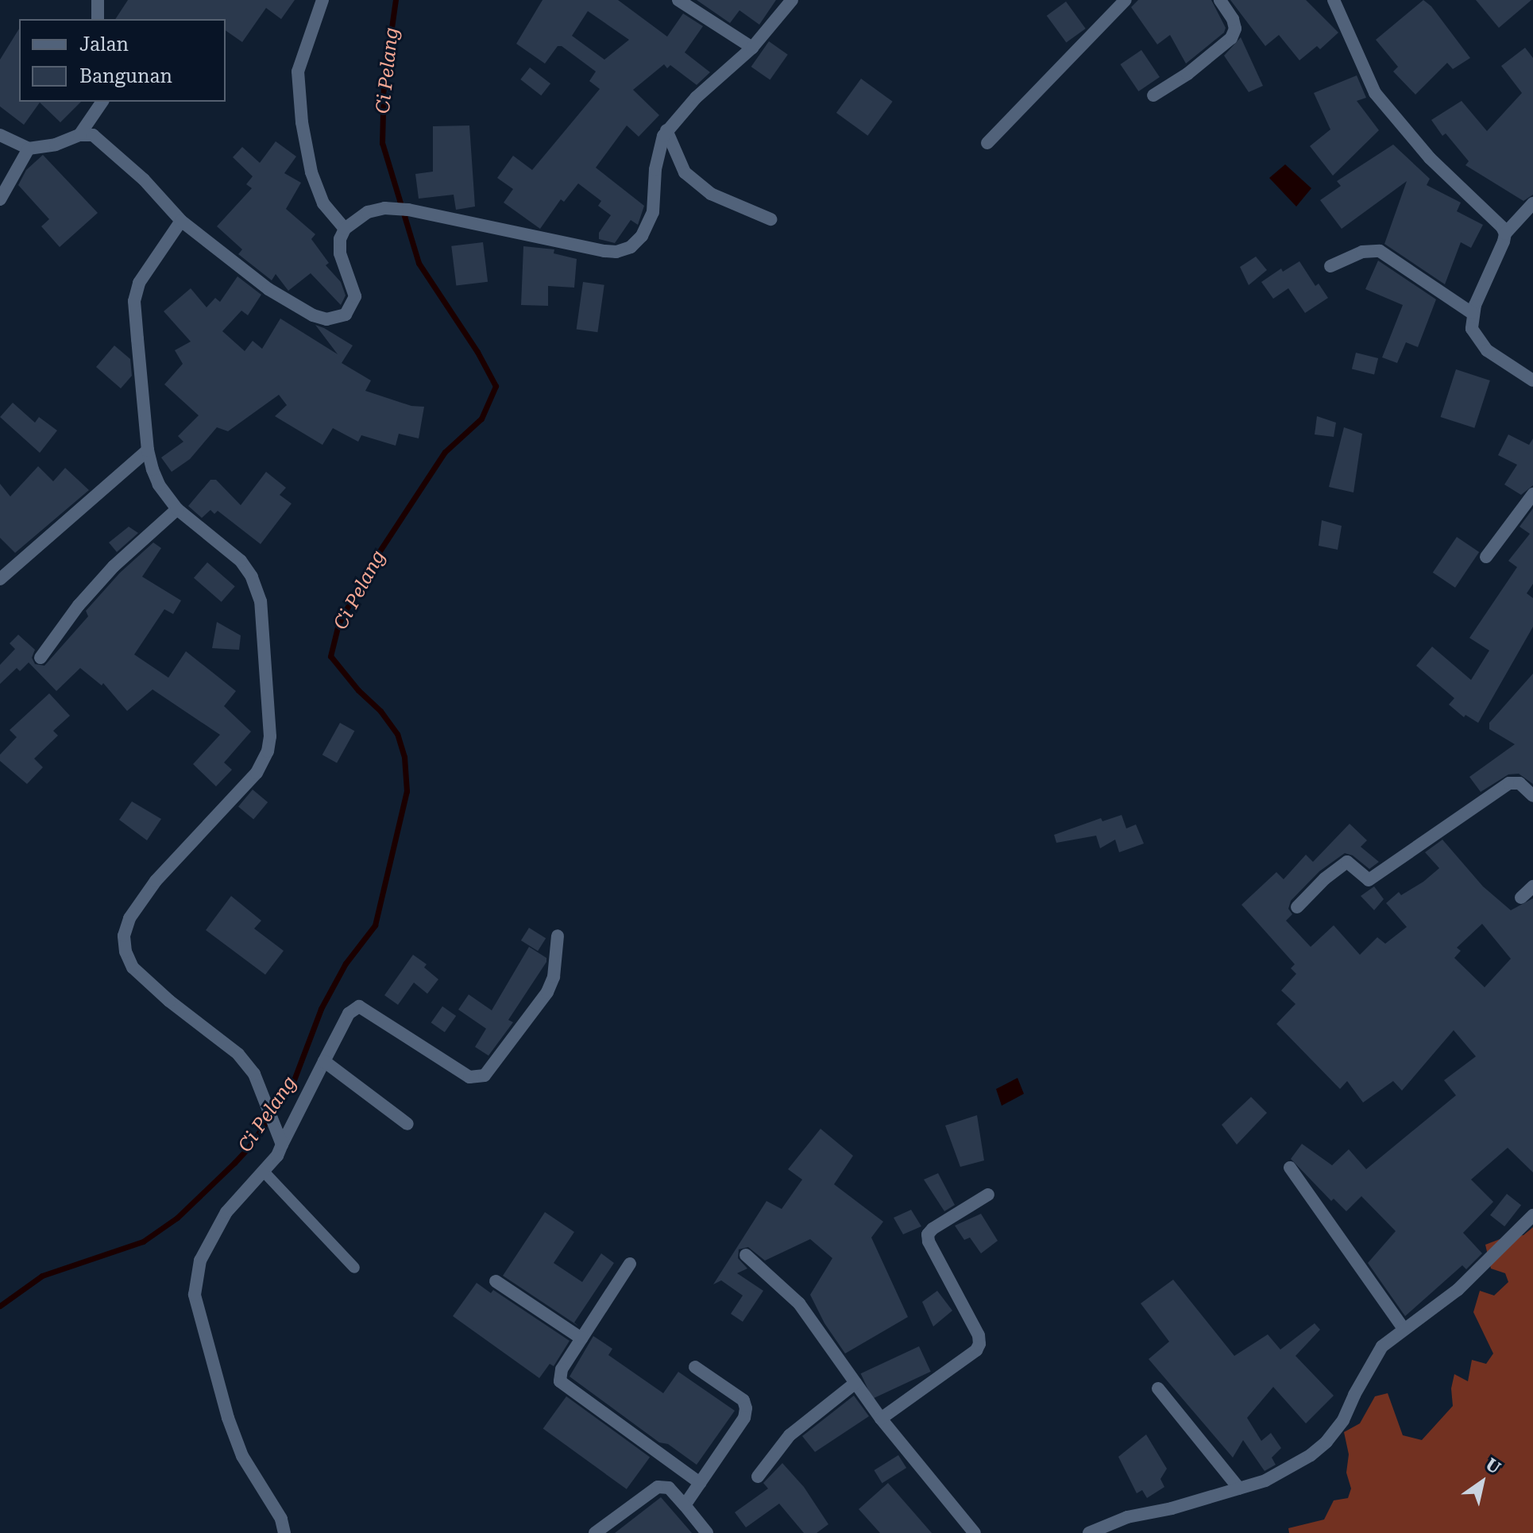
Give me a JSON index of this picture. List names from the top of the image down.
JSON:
{
  "water": ["Ci Pelang"],
  "legend": ["Jalan", "Bangunan"],
  "north": "top right"
}
